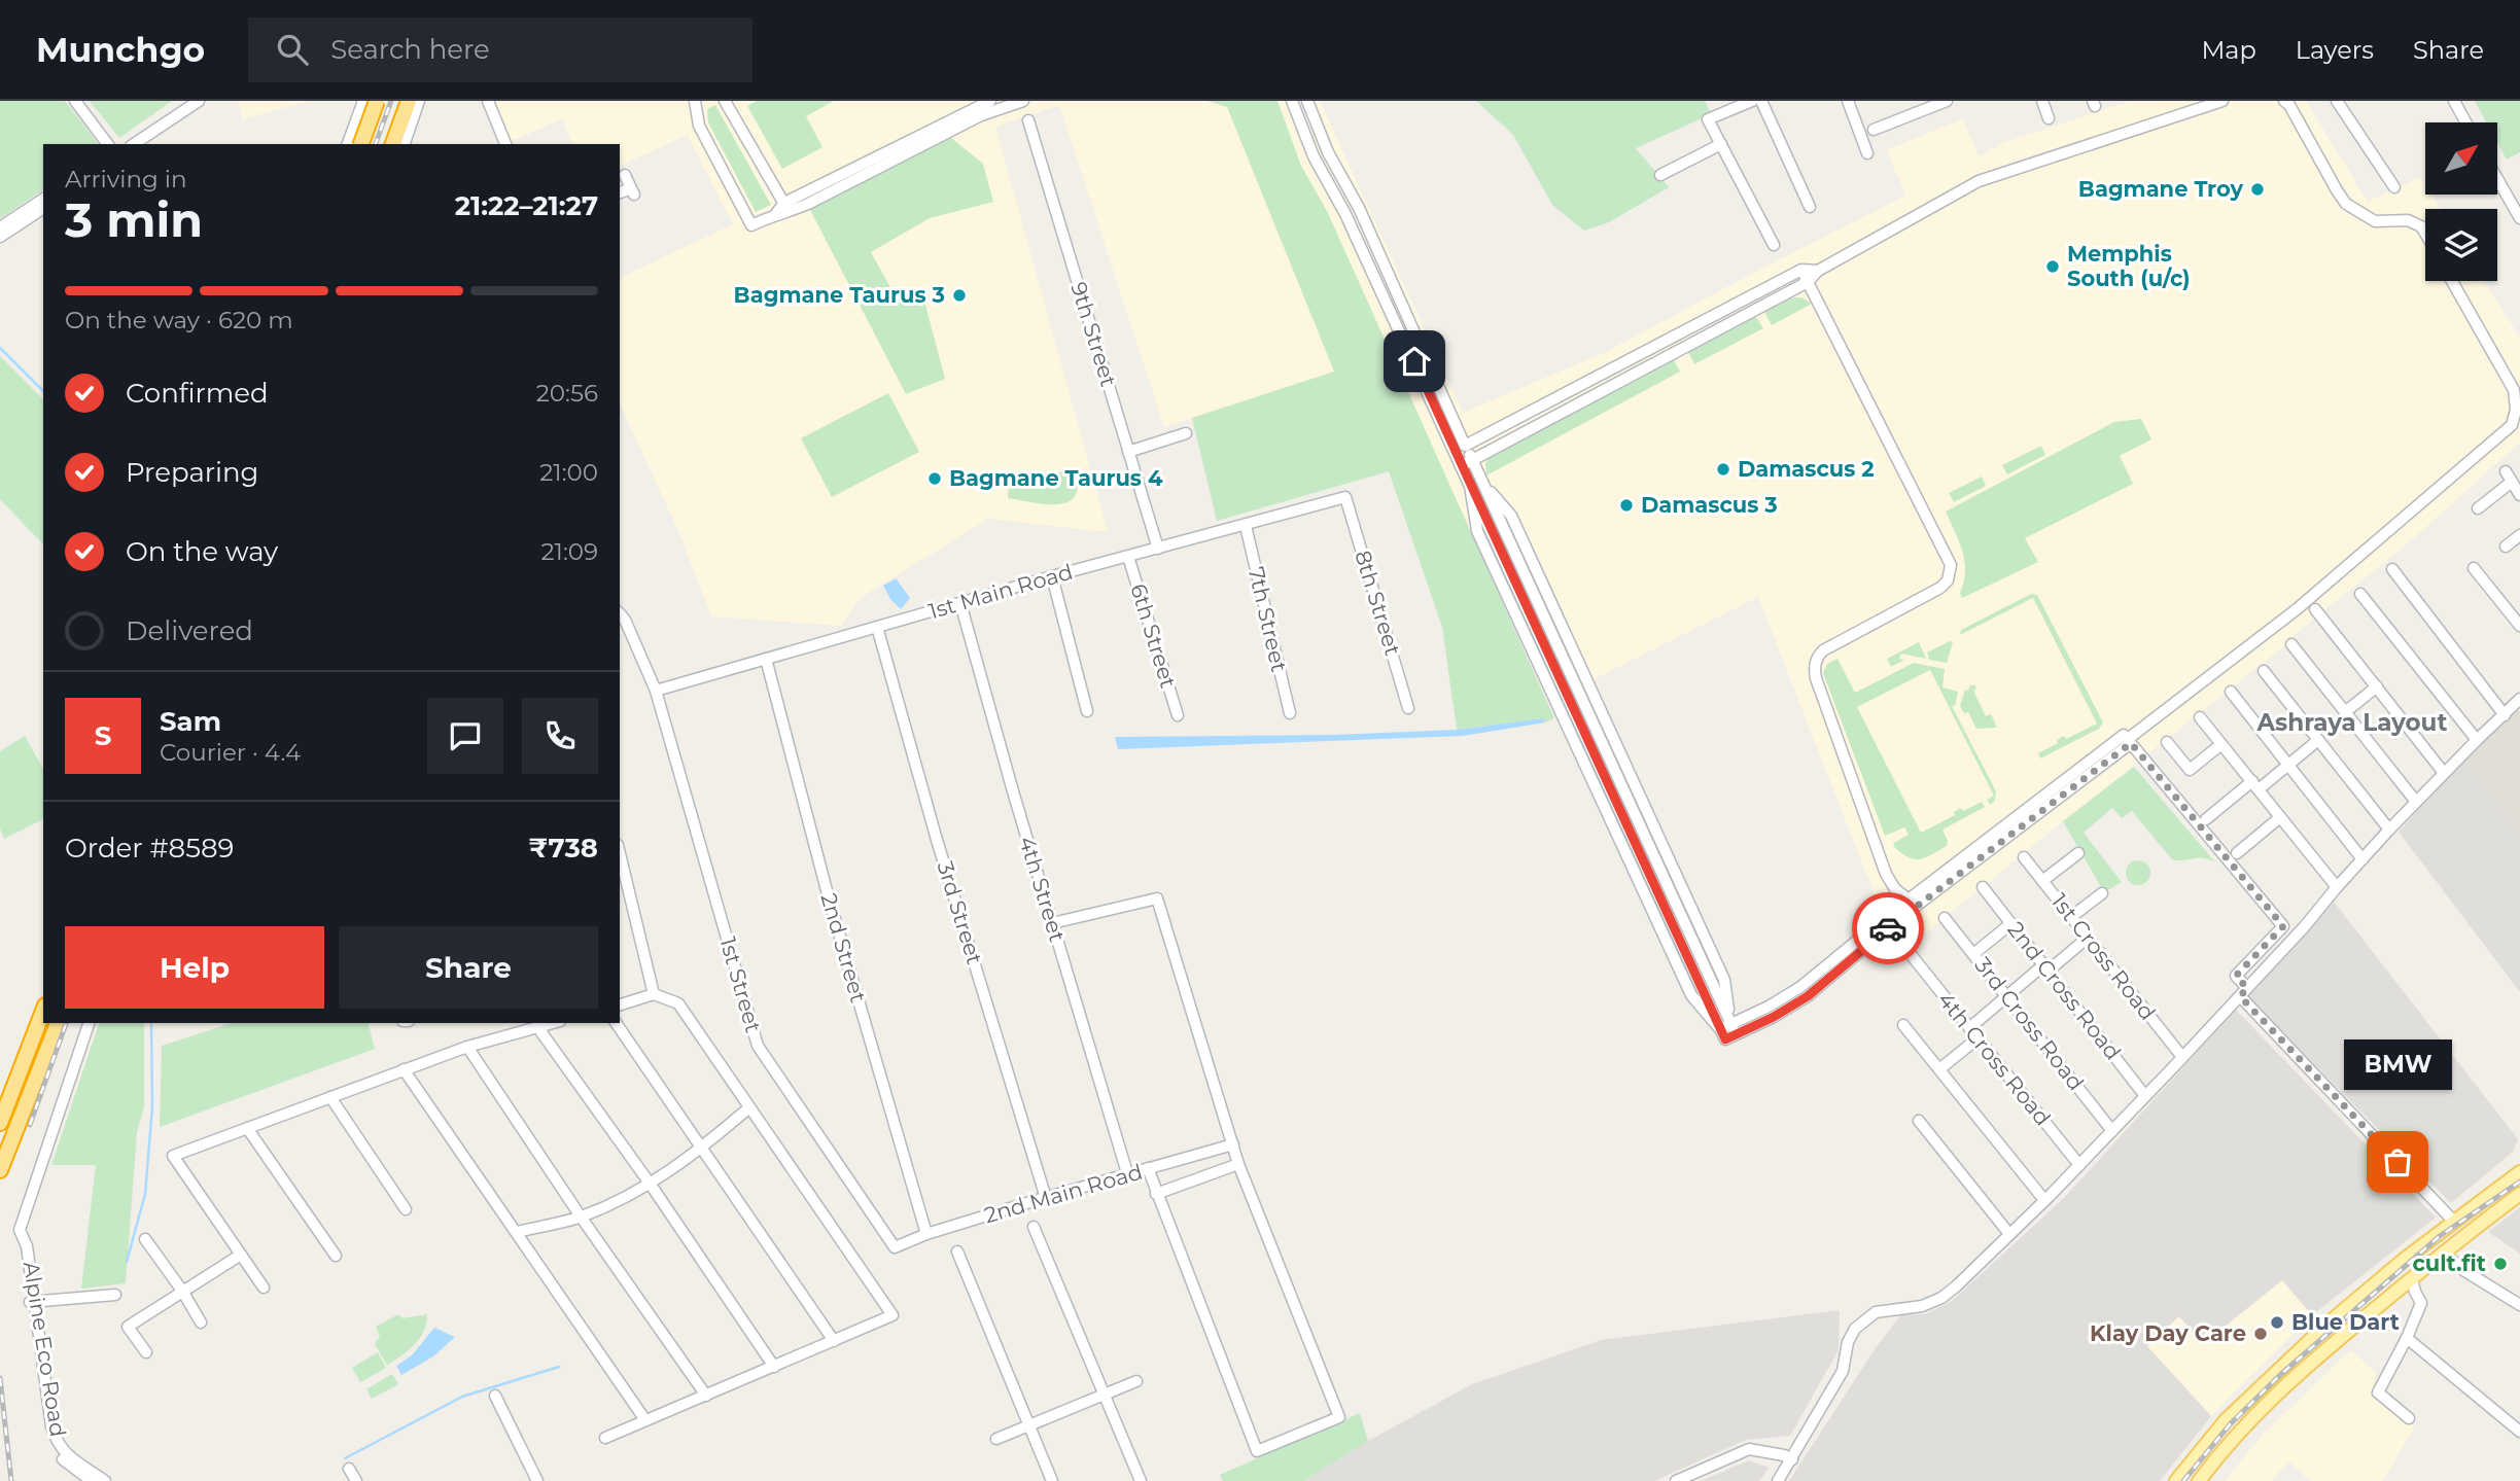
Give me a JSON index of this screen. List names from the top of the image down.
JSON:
{
  "streets": {
    "street": [
      "9th Street",
      "1st Main Road",
      "8th Street",
      "7th Street",
      "6th Street",
      "4th Street",
      "3rd Street",
      "2nd Street",
      "1st Cross Road",
      "1st Street",
      "2nd Cross Road",
      "3rd Cross Road",
      "4th Cross Road",
      "2nd Main Road",
      "Alpine Eco Road"
    ]
  },
  "crossings": [
    ["9th Street", "1st Main Road"],
    ["1st Main Road", "8th Street"],
    ["1st Main Road", "7th Street"],
    ["1st Main Road", "6th Street"],
    ["1st Main Road", "4th Street"],
    ["1st Main Road", "3rd Street"],
    ["1st Main Road", "2nd Street"],
    ["1st Main Road", "1st Street"],
    ["4th Street", "2nd Main Road"],
    ["3rd Street", "2nd Main Road"],
    ["2nd Street", "2nd Main Road"],
    ["1st Street", "2nd Main Road"]
  ],
  "districts": ["Ashraya Layout"],
  "places": [
    "Bagmane Troy",
    "Memphis South (u/c)",
    "Bagmane Taurus 3",
    "Damascus 2",
    "Bagmane Taurus 4",
    "Damascus 3",
    "BMW",
    "cult.fit",
    "Blue Dart",
    "Klay Day Care"
  ],
  "north": "top right",
  "page": {
    "header": "Munchgo",
    "search": "Search here",
    "nav": ["Map", "Layers", "Share"],
    "heading": ["3 min", "Arriving in", "21:22–21:27"],
    "panel": [
      "Sam",
      "Courier · 4.4",
      "Order #8589",
      "₹738"
    ],
    "bar": "On the way · 620 m",
    "list": [
      ["Confirmed", "20:56"],
      ["Preparing", "21:00"],
      ["On the way", "21:09"],
      "Delivered"
    ],
    "round": "S",
    "buttons": ["Help", "Share"],
    "bubble": "BMW"
  }
}
